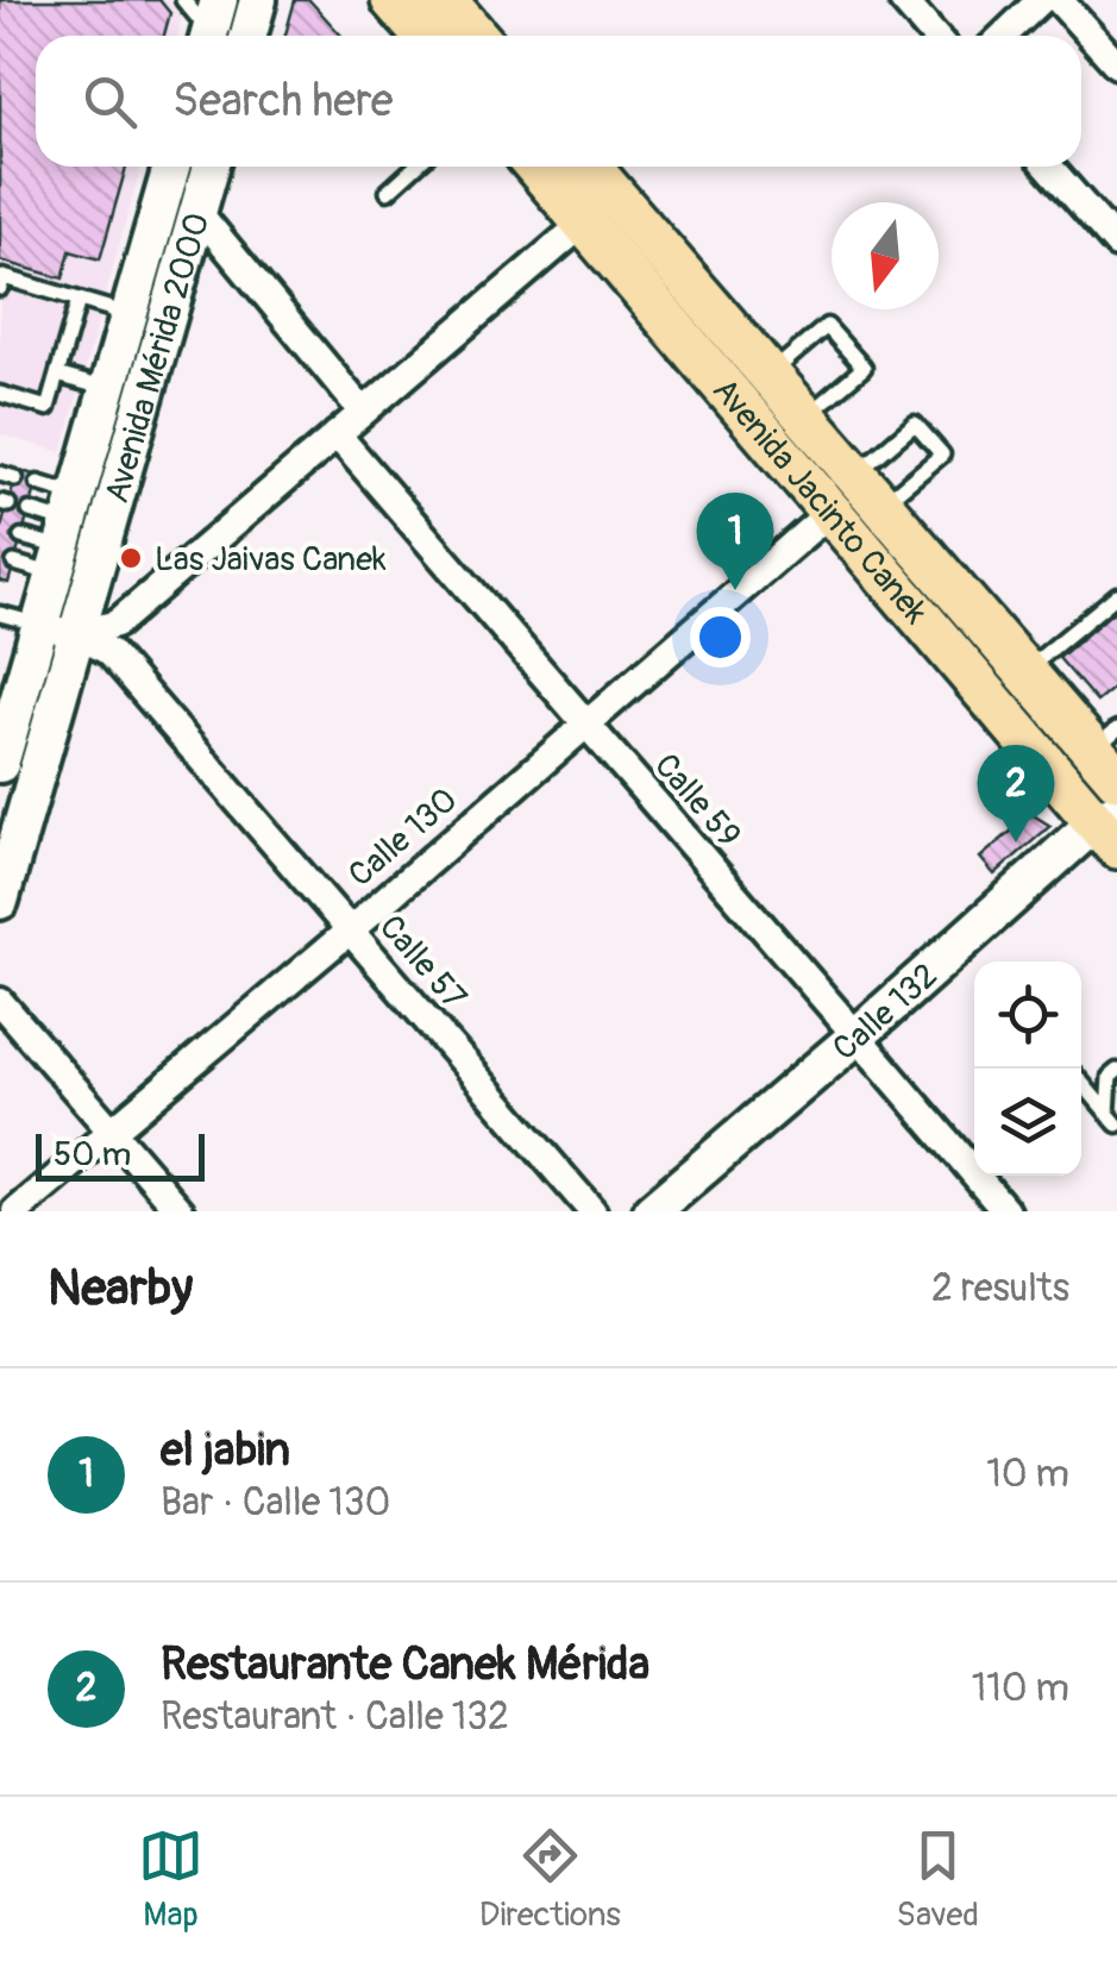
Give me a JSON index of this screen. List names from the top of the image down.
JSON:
{
  "streets": {
    "main road": ["Avenida Mérida 2000", "Avenida Jacinto Canek", "Calle 132"],
    "street": ["Calle 59", "Calle 130", "Calle 57"]
  },
  "crossings": [
    ["Avenida Mérida 2000", "Calle 57"],
    ["Avenida Jacinto Canek", "Calle 130"],
    ["Avenida Jacinto Canek", "Calle 132"],
    ["Calle 59", "Calle 130"],
    ["Calle 59", "Calle 132"],
    ["Calle 130", "Calle 57"]
  ],
  "places": ["Las Jaivas Canek"],
  "scale_bar": "50 m",
  "north": "bottom",
  "page": {
    "search": "Search here",
    "pins": ["1", "2"],
    "scale": "50 m",
    "heading": ["Nearby", "2 results"],
    "list": [
      {
        "mark": "1",
        "name": "el jabin",
        "note": "Bar · Calle 130",
        "value": "10 m"
      },
      {
        "mark": "2",
        "name": "Restaurante Canek Mérida",
        "note": "Restaurant · Calle 132",
        "value": "110 m"
      }
    ],
    "nav": ["Map", "Directions", "Saved"]
  }
}
